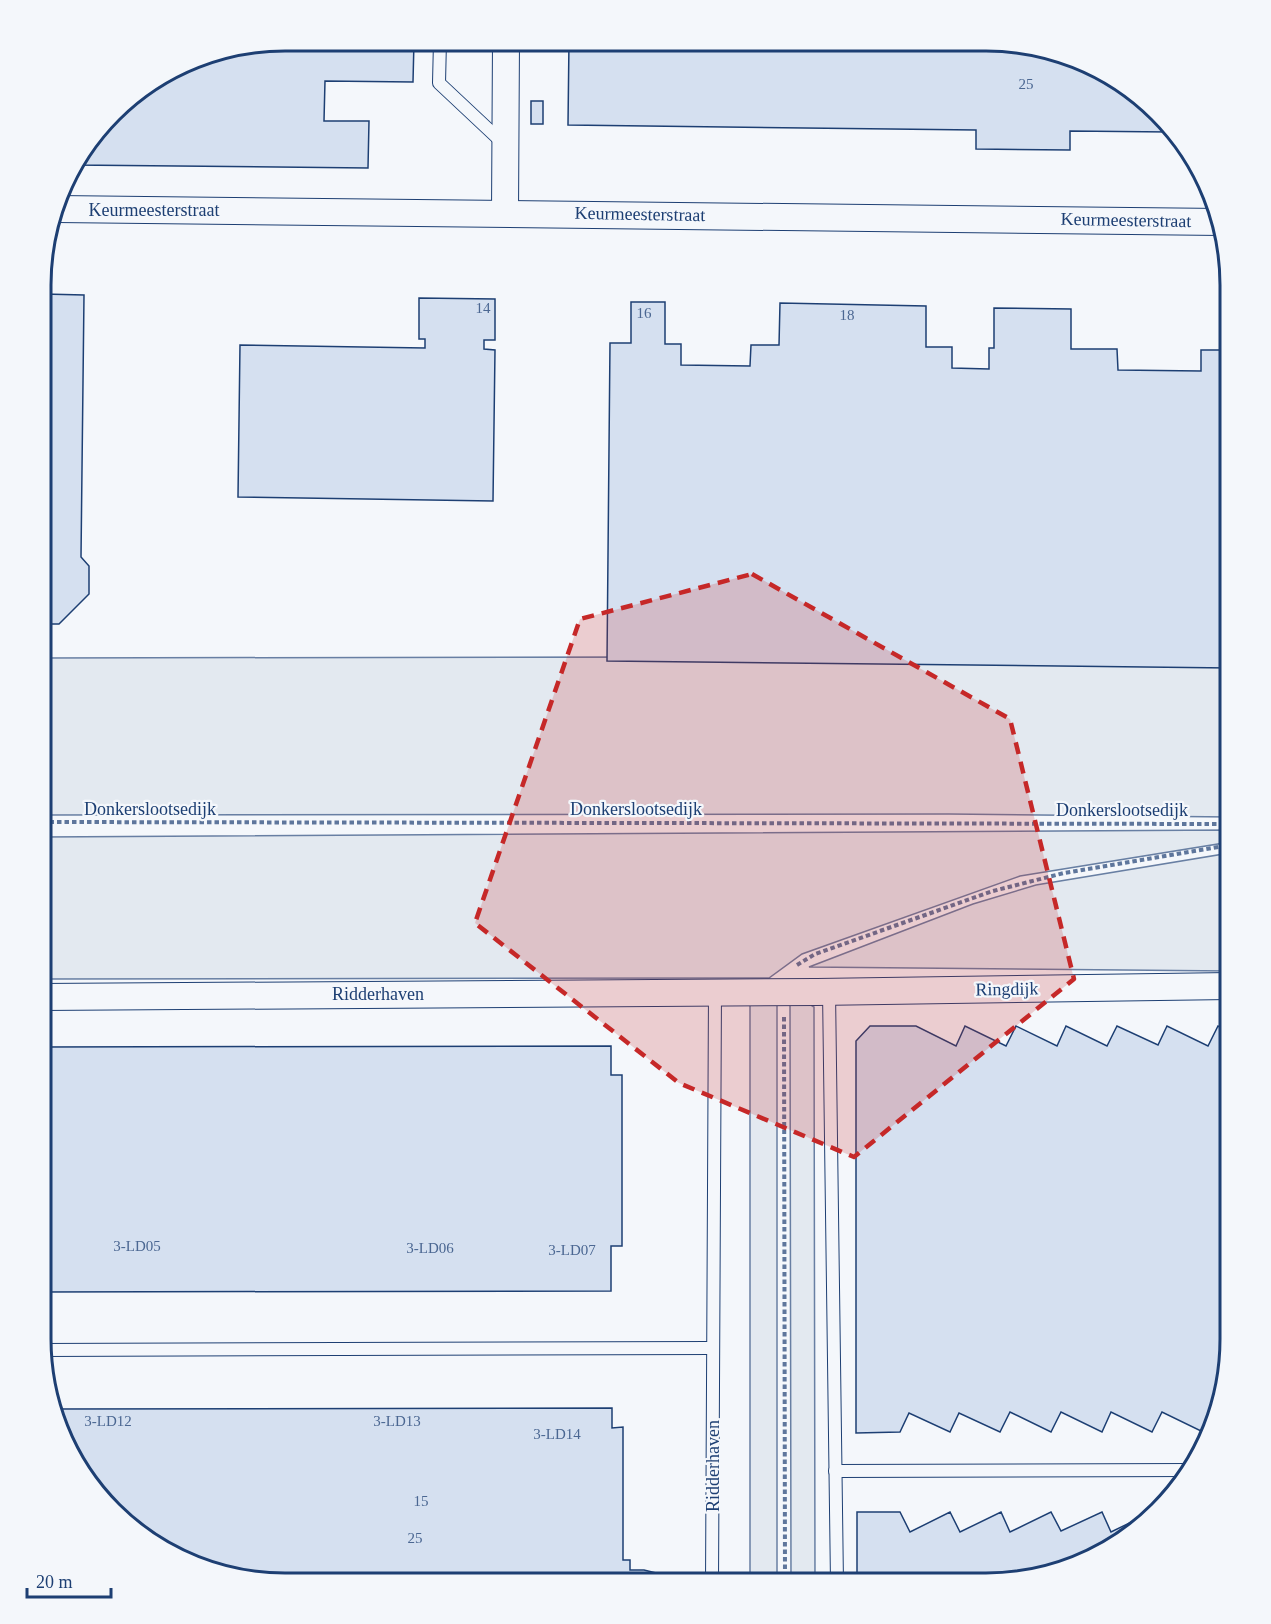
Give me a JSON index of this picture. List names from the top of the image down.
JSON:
{
  "streets": {
    "street": ["Keurmeesterstraat", "Ringdijk", "Ridderhaven"],
    "path": ["Donkerslootsedijk"]
  },
  "crossings": [
    ["Ringdijk", "Ridderhaven"]
  ],
  "house_numbers": [
    "25",
    "14",
    "16",
    "18",
    "3-LD05",
    "3-LD06",
    "3-LD07",
    "3-LD12",
    "3-LD13",
    "3-LD14",
    "15",
    "25"
  ],
  "scale_bar": "20 m"
}
